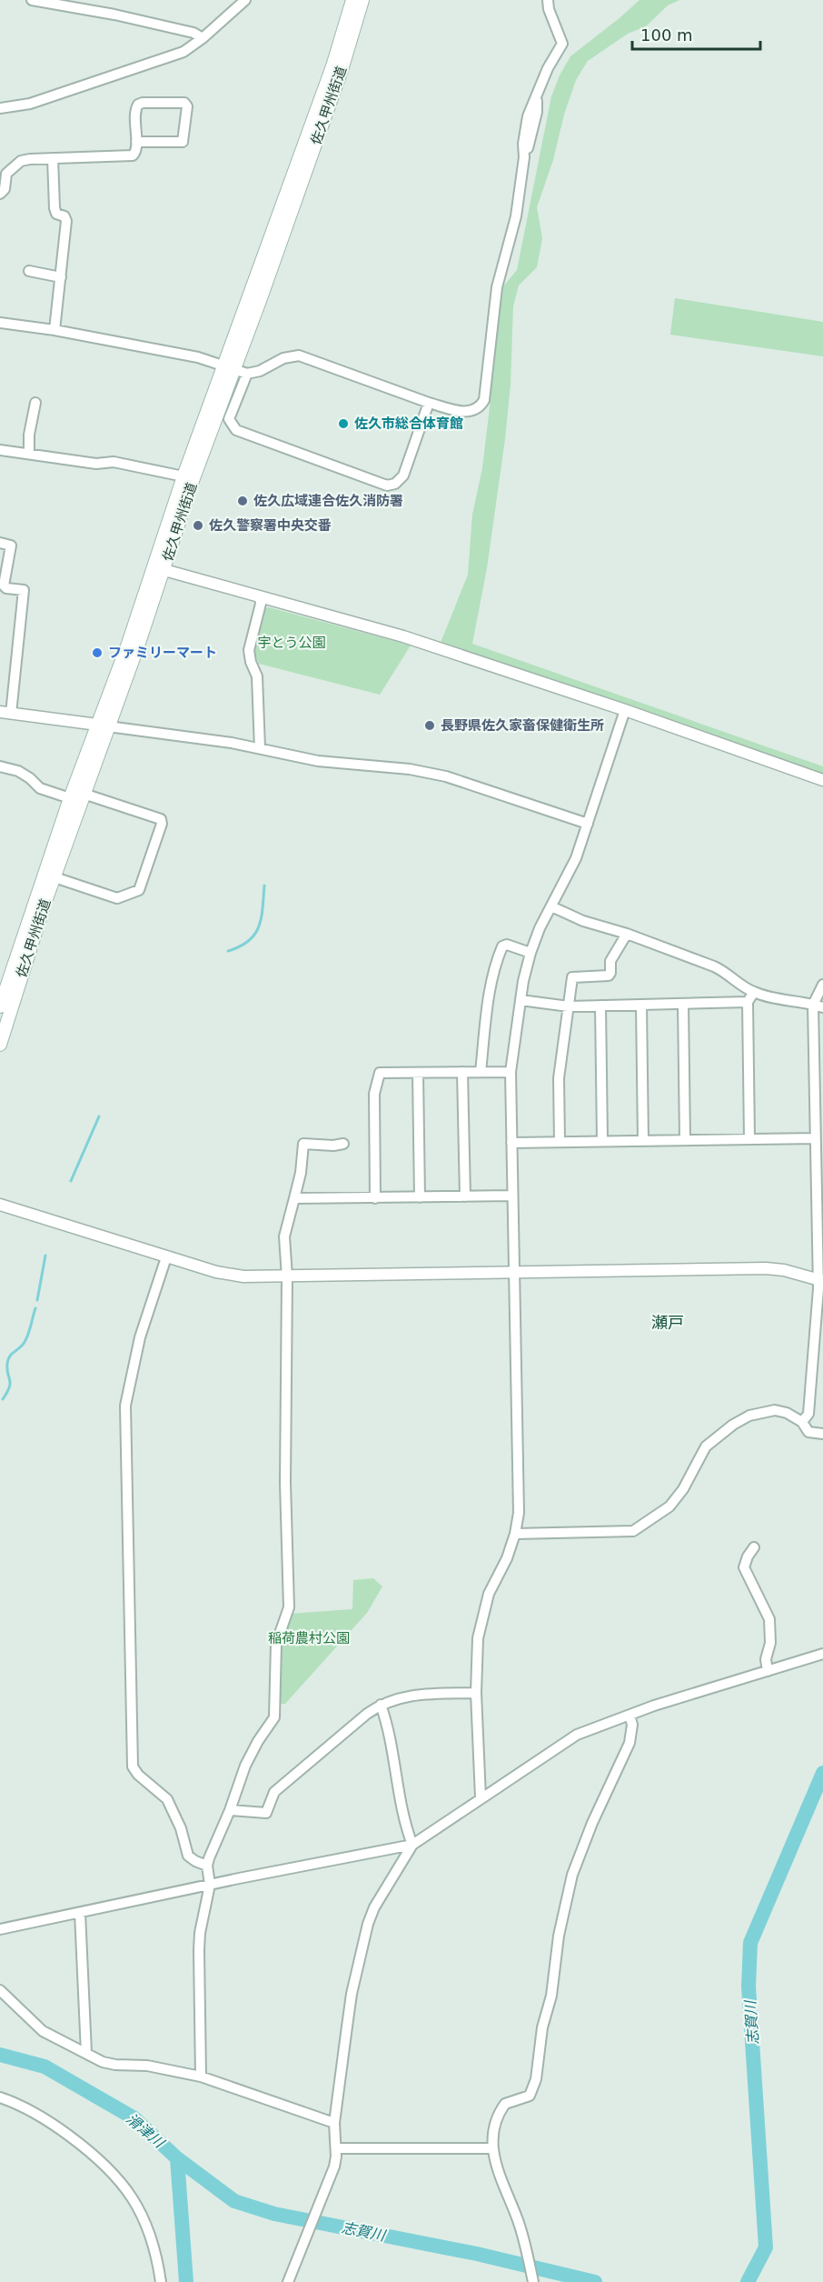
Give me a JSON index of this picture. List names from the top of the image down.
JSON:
{
  "streets": {
    "main road": ["佐久甲州街道"]
  },
  "districts": ["瀬戸"],
  "water": ["志賀川", "滑津川"],
  "parks": ["宇とう公園", "稲荷農村公園"],
  "places": [
    "佐久市総合体育館",
    "佐久広域連合佐久消防署",
    "佐久警察署中央交番",
    "ファミリーマート",
    "長野県佐久家畜保健衛生所"
  ],
  "scale_bar": "100 m"
}
